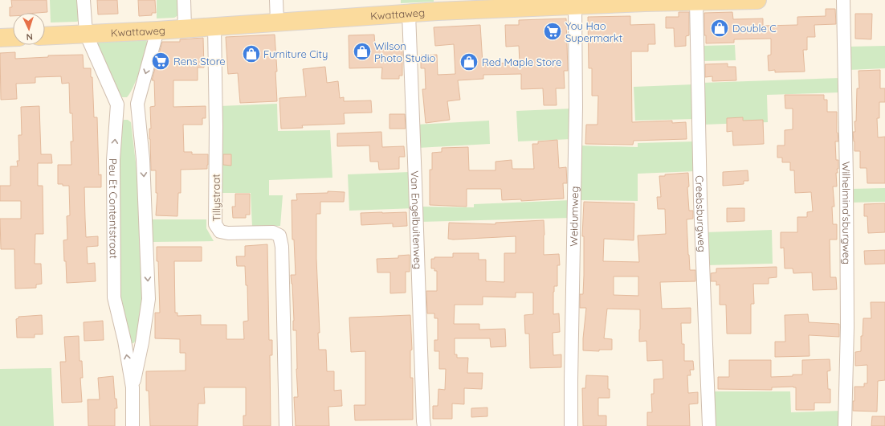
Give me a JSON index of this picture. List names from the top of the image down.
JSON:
{
  "streets": {
    "main road": ["Kwattaweg"],
    "street": [
      "Tillystraat",
      "Peu Et Contentstraat",
      "Wilhelmina'sburgweg",
      "Creebsburgweg",
      "Weidumweg",
      "Van Engelbuitenweg"
    ]
  },
  "crossings": [
    ["Kwattaweg", "Tillystraat"],
    ["Kwattaweg", "Peu Et Contentstraat"],
    ["Kwattaweg", "Creebsburgweg"],
    ["Kwattaweg", "Weidumweg"],
    ["Kwattaweg", "Van Engelbuitenweg"]
  ],
  "places": {
    "shop": [
      "Double C",
      "Wilson Photo Studio",
      "Furniture City",
      "Red Maple Store"
    ],
    "supermarket": ["You Hao Supermarkt", "Rens Store"]
  },
  "north": "bottom"
}
